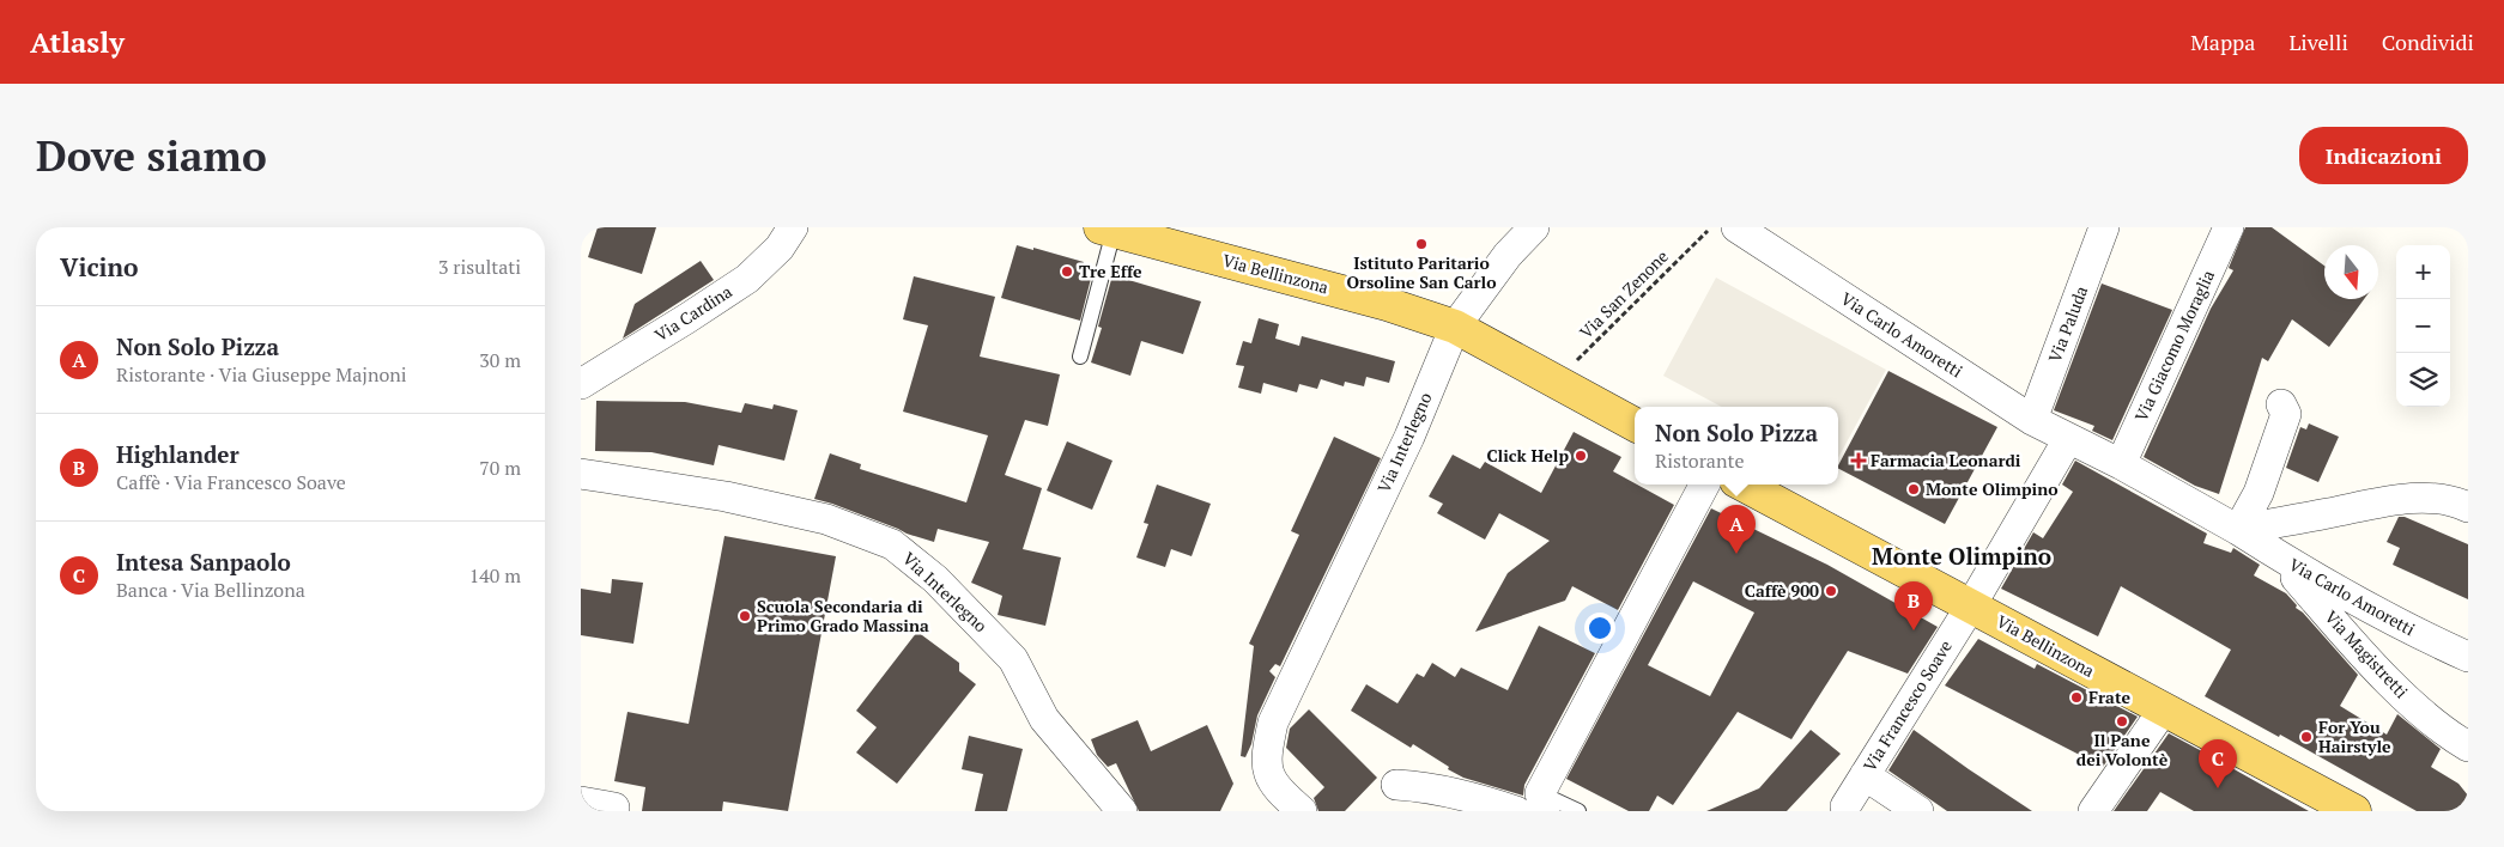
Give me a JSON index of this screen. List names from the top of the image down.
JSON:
{
  "streets": {
    "main road": ["Via Bellinzona"],
    "street": [
      "Via Cardina",
      "Via Paluda",
      "Via Carlo Amoretti",
      "Via Giacomo Moraglia",
      "Via Interlegno",
      "Via Magistretti",
      "Via Francesco Soave"
    ],
    "path": ["Via San Zenone"]
  },
  "crossings": [
    ["Via Bellinzona", "Via San Zenone"],
    ["Via Bellinzona", "Via Interlegno"],
    ["Via Bellinzona", "Via Francesco Soave"],
    ["Via Paluda", "Via Carlo Amoretti"],
    ["Via Carlo Amoretti", "Via Giacomo Moraglia"],
    ["Via Carlo Amoretti", "Via Magistretti"]
  ],
  "districts": ["Monte Olimpino"],
  "places": {
    "other": [
      "Istituto Paritario Orsoline San Carlo",
      "Tre Effe",
      "Click Help",
      "Monte Olimpino",
      "Caffè 900",
      "Scuola Secondaria di Primo Grado Massina",
      "Frate",
      "Il Pane dei Volontè",
      "For You Hairstyle"
    ],
    "health": ["Farmacia Leonardi"]
  },
  "north": "bottom",
  "page": {
    "header": "Atlasly",
    "nav": ["Mappa", "Livelli", "Condividi"],
    "buttons": "Indicazioni",
    "title": "Dove siamo",
    "heading": ["Vicino", "3 risultati"],
    "map_buttons": ["+", "−"],
    "list": [
      {
        "mark": "A",
        "name": "Non Solo Pizza",
        "note": "Ristorante · Via Giuseppe Majnoni",
        "value": "30 m"
      },
      {
        "mark": "B",
        "name": "Highlander",
        "note": "Caffè · Via Francesco Soave",
        "value": "70 m"
      },
      {
        "mark": "C",
        "name": "Intesa Sanpaolo",
        "note": "Banca · Via Bellinzona",
        "value": "140 m"
      }
    ],
    "popup": ["Non Solo Pizza", "Ristorante"],
    "pins": ["A", "B", "C"]
  }
}
